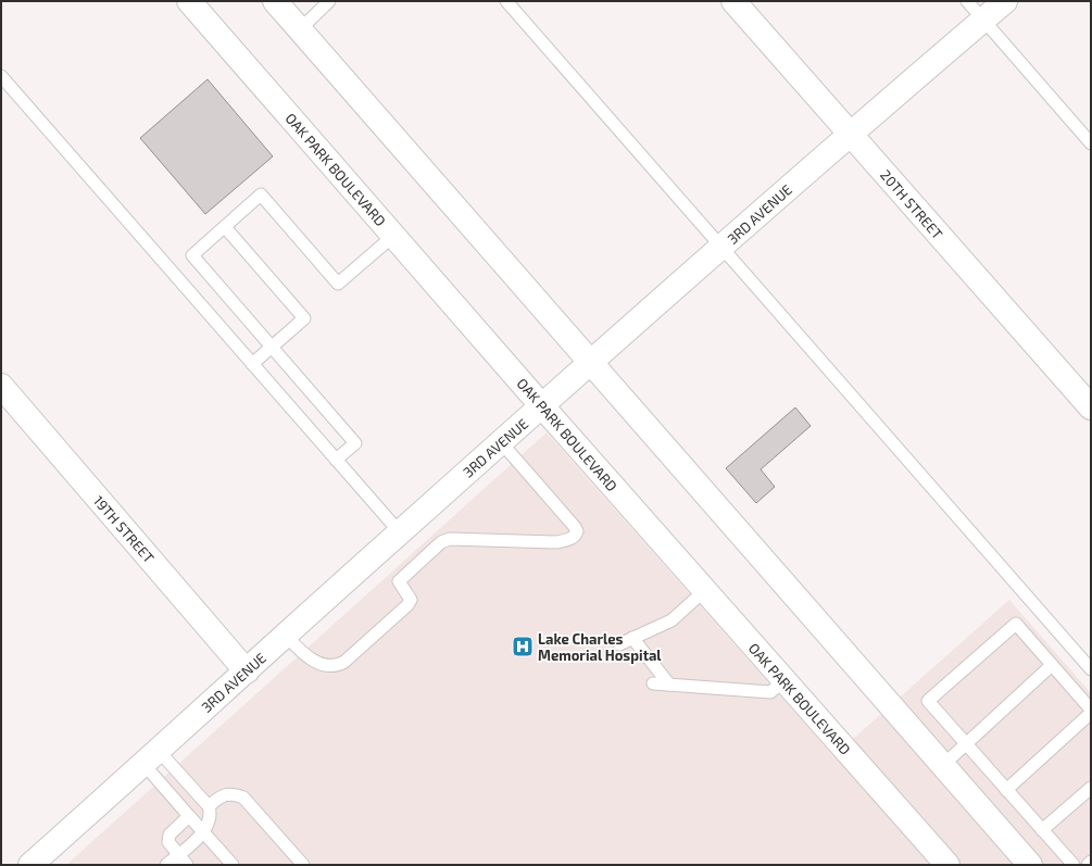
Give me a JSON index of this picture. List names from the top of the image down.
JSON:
{
  "streets": {
    "street": [
      "OAK PARK BOULEVARD",
      "20TH STREET",
      "3RD AVENUE",
      "19TH STREET"
    ]
  },
  "crossings": [
    ["OAK PARK BOULEVARD", "3RD AVENUE"],
    ["20TH STREET", "3RD AVENUE"],
    ["3RD AVENUE", "19TH STREET"]
  ],
  "places": {
    "hospital": ["Lake Charles Memorial Hospital"]
  }
}
